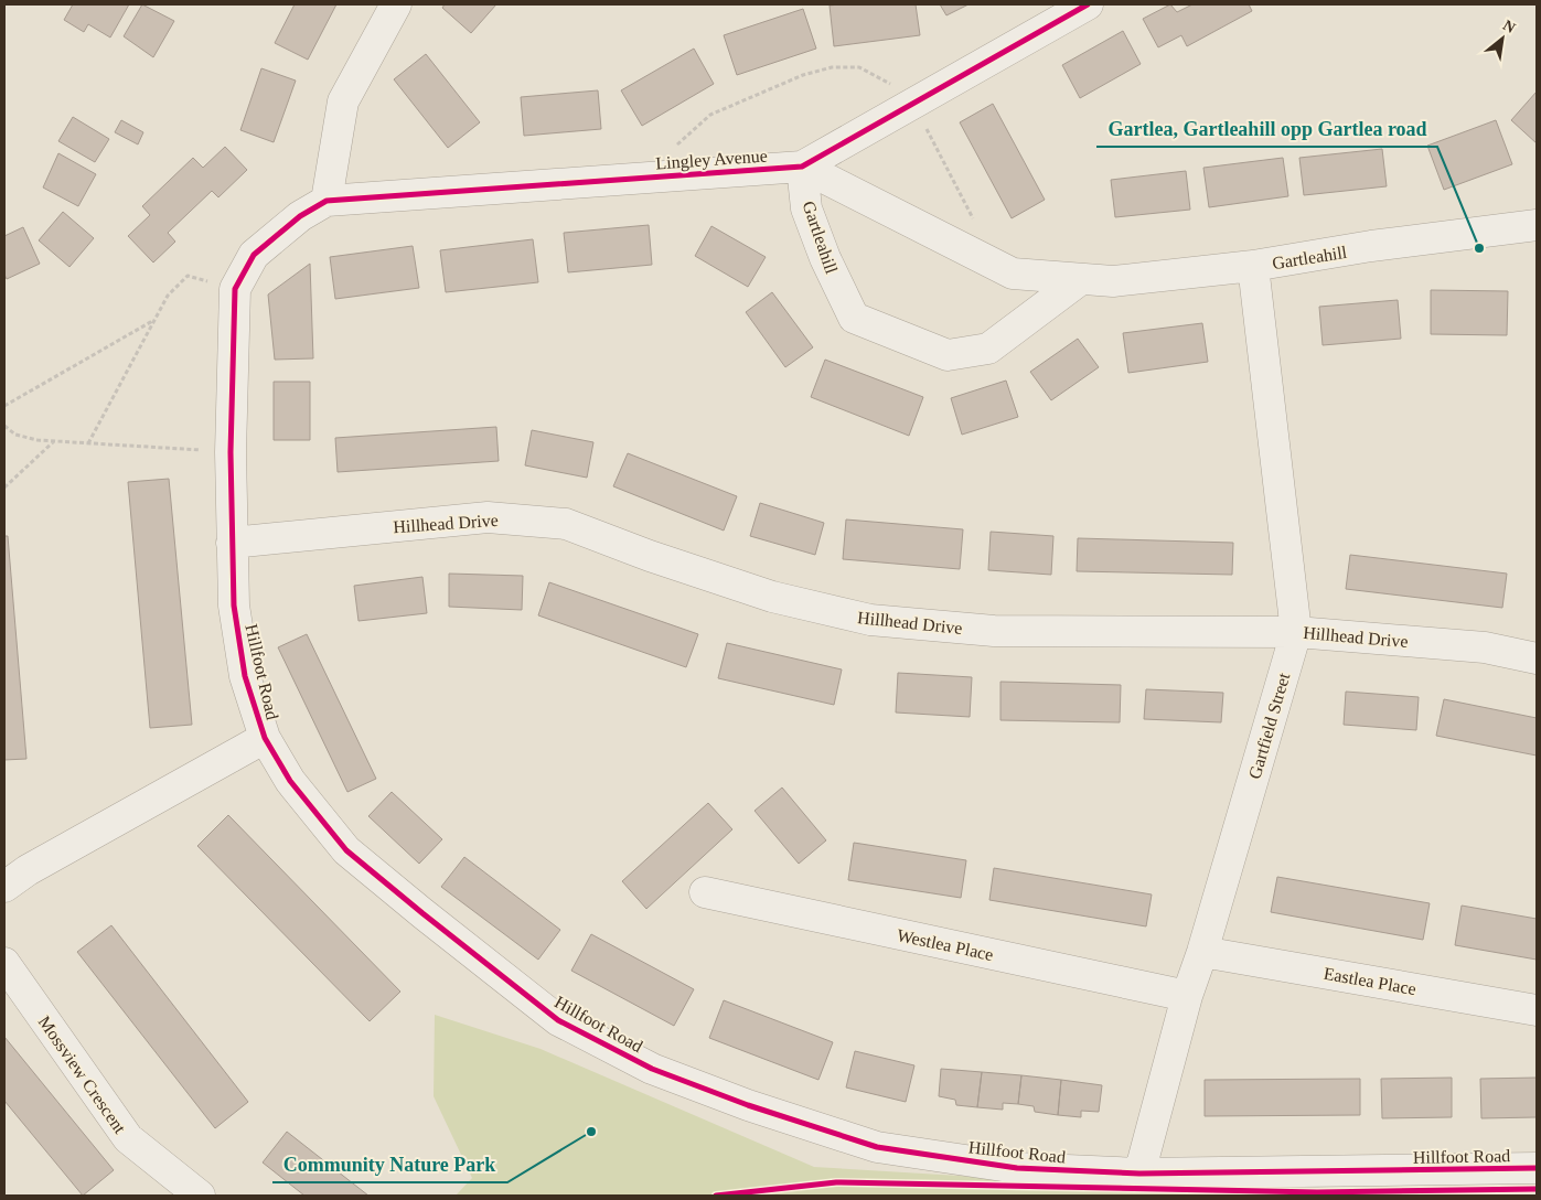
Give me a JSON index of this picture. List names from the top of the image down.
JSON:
{
  "streets": {
    "street": [
      "Lingley Avenue",
      "Gartleahill",
      "Hillhead Drive",
      "Hillfoot Road",
      "Gartfield Street",
      "Westlea Place",
      "Eastlea Place",
      "Mossview Crescent"
    ]
  },
  "crossings": [
    ["Lingley Avenue", "Gartleahill"],
    ["Lingley Avenue", "Hillfoot Road"],
    ["Gartleahill", "Gartfield Street"],
    ["Hillhead Drive", "Hillfoot Road"],
    ["Hillhead Drive", "Gartfield Street"],
    ["Hillfoot Road", "Gartfield Street"],
    ["Gartfield Street", "Westlea Place"],
    ["Gartfield Street", "Eastlea Place"]
  ],
  "places": ["Gartlea, Gartleahill opp Gartlea road", "Community Nature Park"],
  "north": "top right"
}
